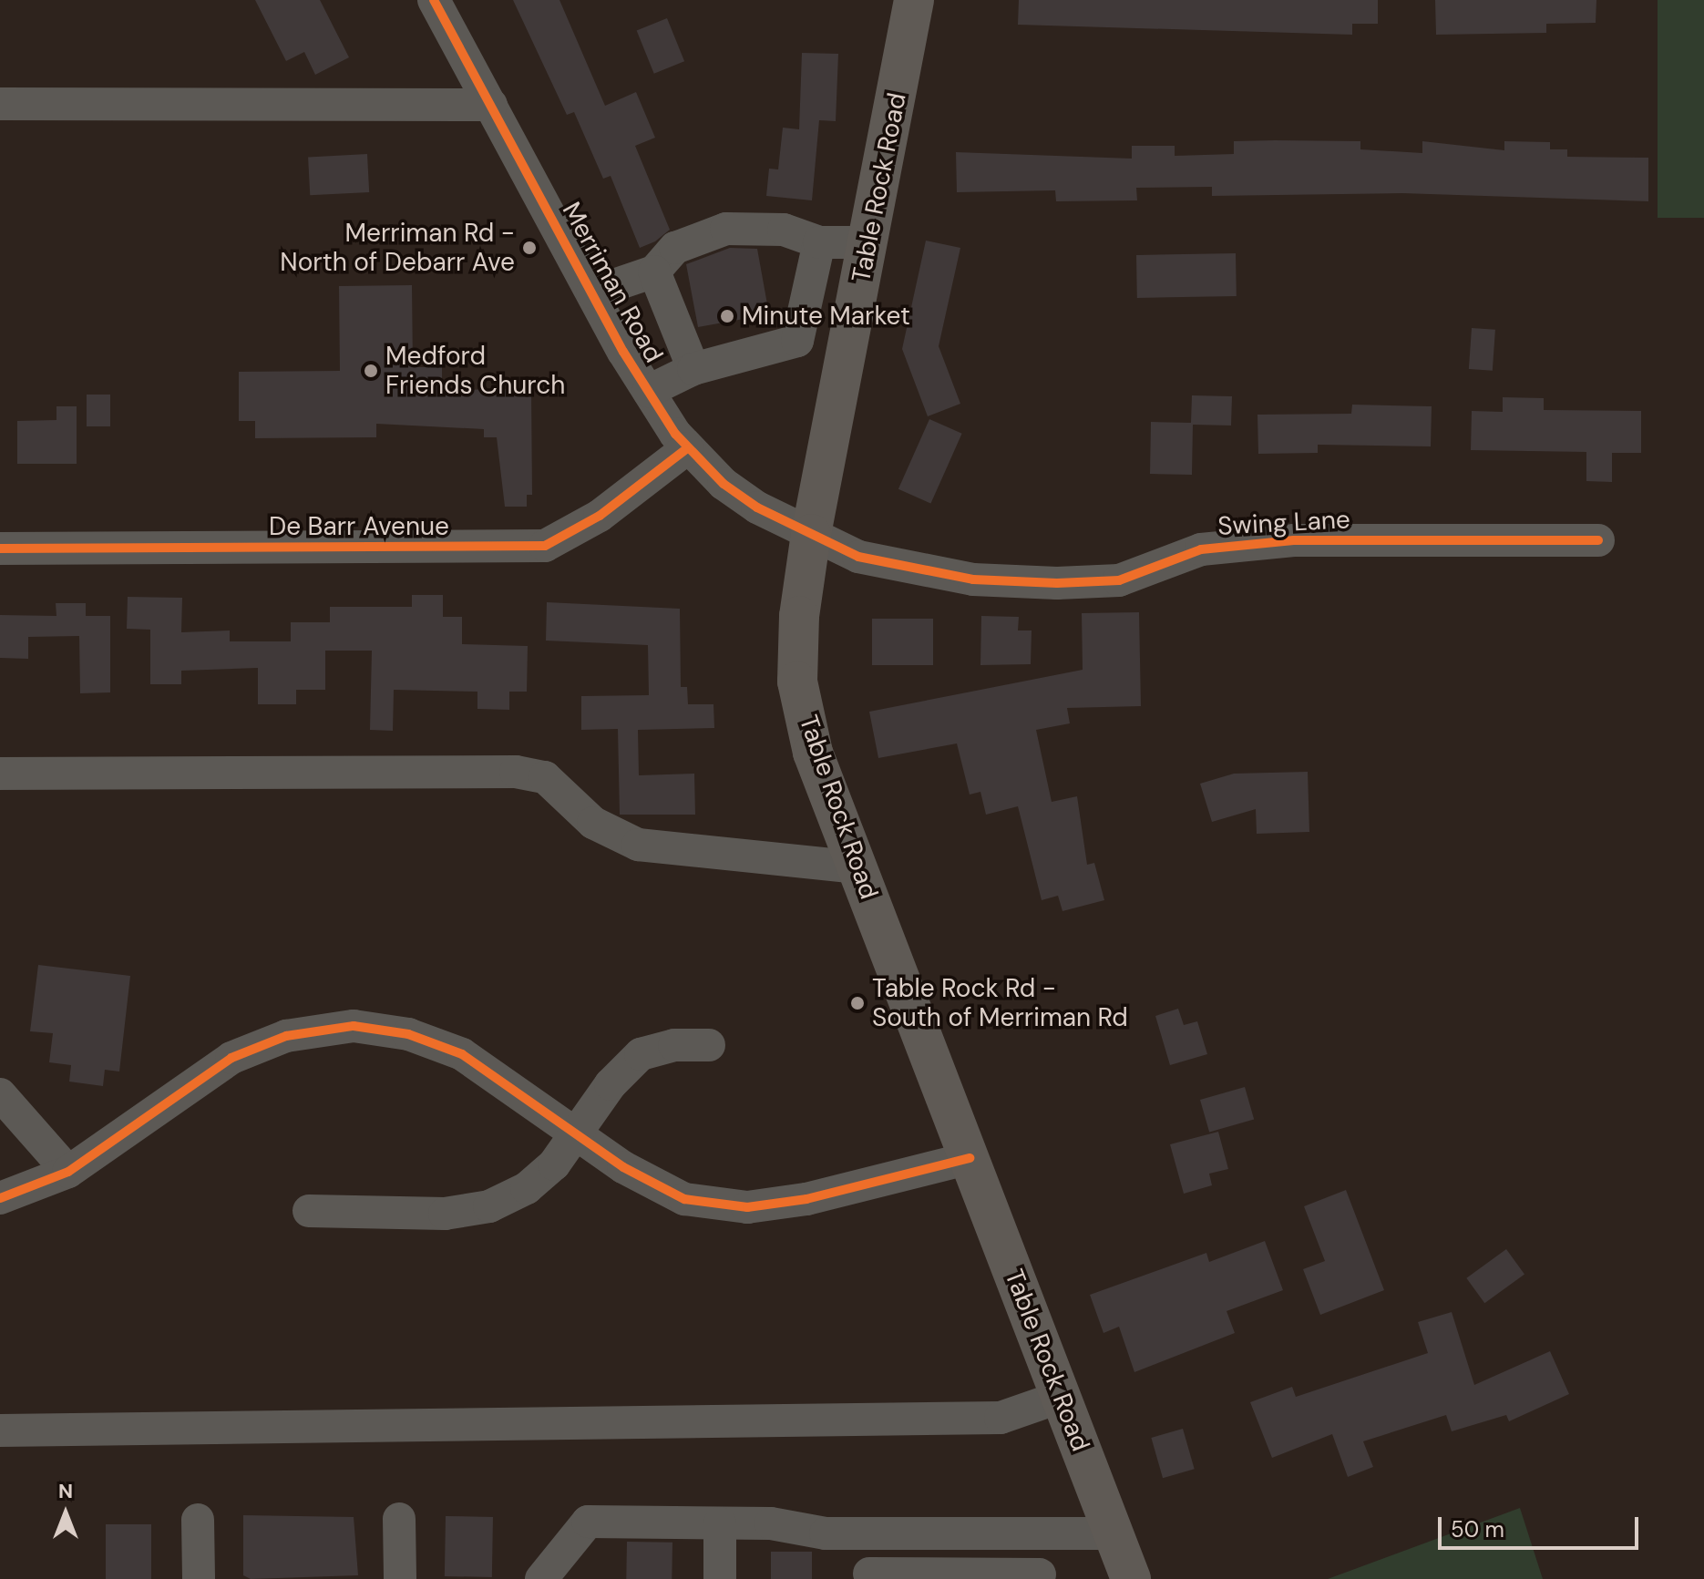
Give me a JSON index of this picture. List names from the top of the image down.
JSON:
{
  "streets": {
    "main road": ["Table Rock Road"],
    "street": ["Merriman Road", "Swing Lane", "De Barr Avenue"]
  },
  "crossings": [
    ["Table Rock Road", "Merriman Road"],
    ["Table Rock Road", "Swing Lane"],
    ["Merriman Road", "Swing Lane"],
    ["Merriman Road", "De Barr Avenue"]
  ],
  "places": [
    "Merriman Rd - North of Debarr Ave",
    "Minute Market",
    "Medford Friends Church",
    "Table Rock Rd - South of Merriman Rd"
  ],
  "scale_bar": "50 m",
  "north": "top"
}
